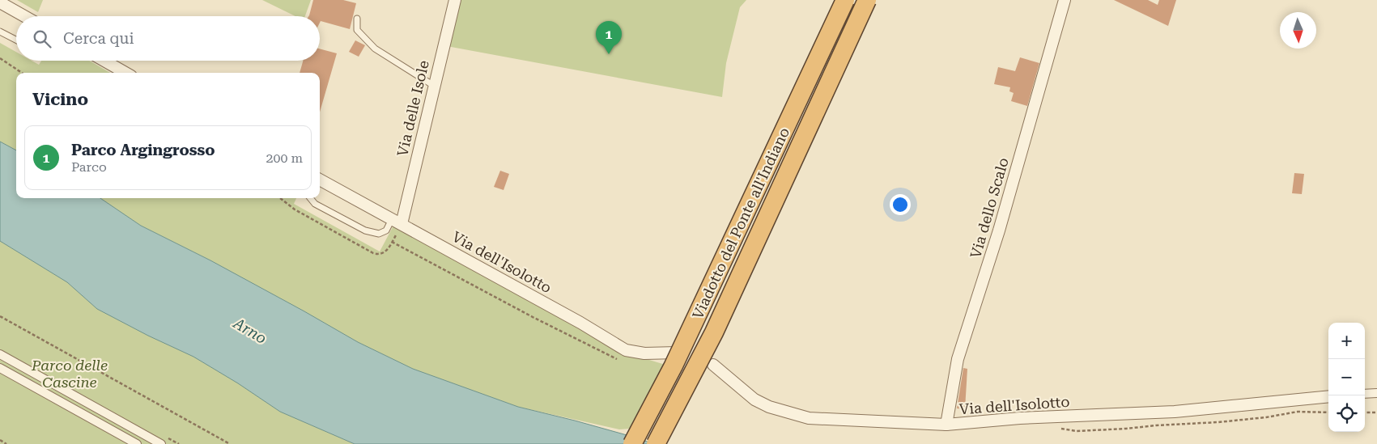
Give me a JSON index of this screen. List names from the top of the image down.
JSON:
{
  "streets": {
    "highway": ["Viadotto del Ponte all'Indiano"],
    "street": ["Via delle Isole", "Via dello Scalo", "Via dell'Isolotto"]
  },
  "crossings": [
    ["Via delle Isole", "Via dell'Isolotto"],
    ["Via dello Scalo", "Via dell'Isolotto"]
  ],
  "water": ["Arno"],
  "parks": ["Parco delle Cascine"],
  "north": "bottom",
  "page": {
    "search": "Cerca qui",
    "pins": "1",
    "heading": "Vicino",
    "list": [
      {
        "mark": "1",
        "name": "Parco Argingrosso",
        "note": "Parco",
        "value": "200 m"
      }
    ],
    "map_buttons": ["+", "−"]
  }
}
